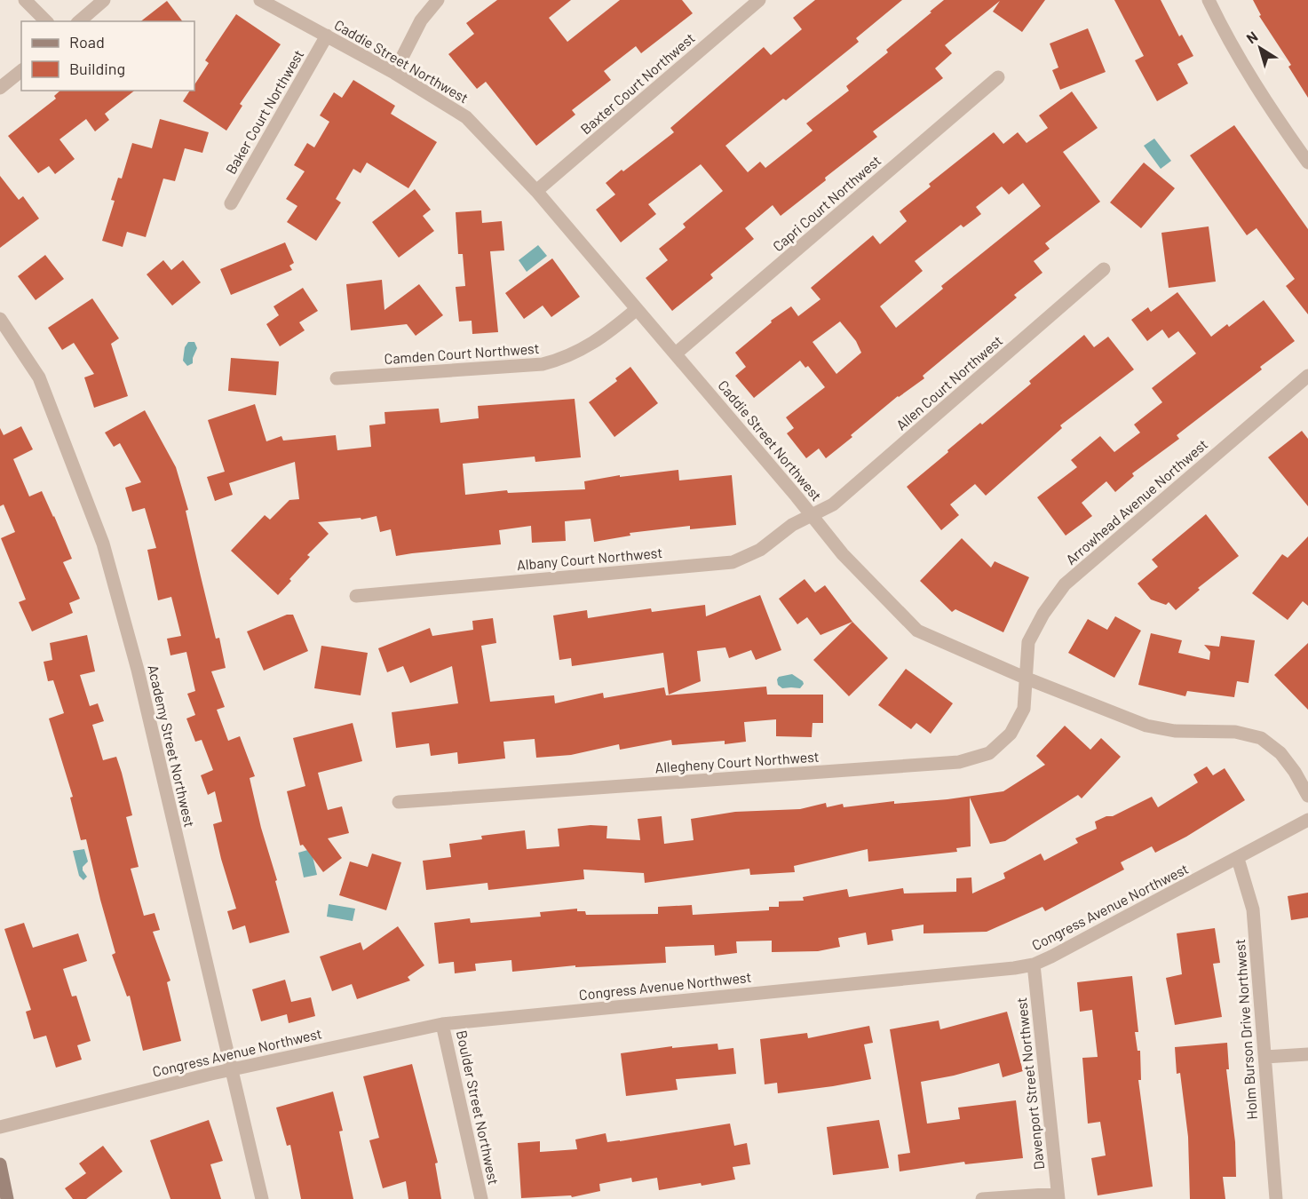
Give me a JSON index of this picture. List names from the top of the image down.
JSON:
{
  "streets": {
    "street": [
      "Caddie Street Northwest",
      "Baxter Court Northwest",
      "Baker Court Northwest",
      "Capri Court Northwest",
      "Camden Court Northwest",
      "Allen Court Northwest",
      "Arrowhead Avenue Northwest",
      "Albany Court Northwest",
      "Academy Street Northwest",
      "Allegheny Court Northwest",
      "Congress Avenue Northwest",
      "Holm Burson Drive Northwest",
      "Davenport Street Northwest",
      "Boulder Street Northwest"
    ]
  },
  "crossings": [
    ["Caddie Street Northwest", "Baxter Court Northwest"],
    ["Caddie Street Northwest", "Baker Court Northwest"],
    ["Caddie Street Northwest", "Capri Court Northwest"],
    ["Caddie Street Northwest", "Camden Court Northwest"],
    ["Caddie Street Northwest", "Allen Court Northwest"],
    ["Caddie Street Northwest", "Arrowhead Avenue Northwest"],
    ["Caddie Street Northwest", "Albany Court Northwest"],
    ["Caddie Street Northwest", "Allegheny Court Northwest"],
    ["Allen Court Northwest", "Albany Court Northwest"],
    ["Arrowhead Avenue Northwest", "Allegheny Court Northwest"],
    ["Academy Street Northwest", "Congress Avenue Northwest"],
    ["Congress Avenue Northwest", "Holm Burson Drive Northwest"],
    ["Congress Avenue Northwest", "Davenport Street Northwest"],
    ["Congress Avenue Northwest", "Boulder Street Northwest"]
  ],
  "legend": ["Road", "Building"],
  "north": "top left"
}
